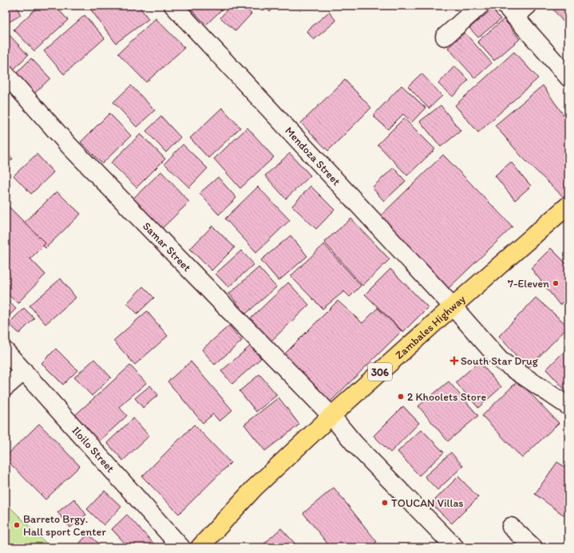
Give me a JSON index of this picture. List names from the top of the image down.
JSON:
{
  "streets": {
    "main road": ["Zambales Highway", "306"],
    "street": ["Mendoza Street", "Samar Street", "Iloilo Street"]
  },
  "crossings": [
    ["Mendoza Street", "Zambales Highway"],
    ["Samar Street", "Zambales Highway"]
  ],
  "places": {
    "other": [
      "7-Eleven",
      "2 Khoolets Store",
      "TOUCAN Villas",
      "Barreto Brgy. Hall sport Center"
    ],
    "health": ["South Star Drug"]
  }
}
